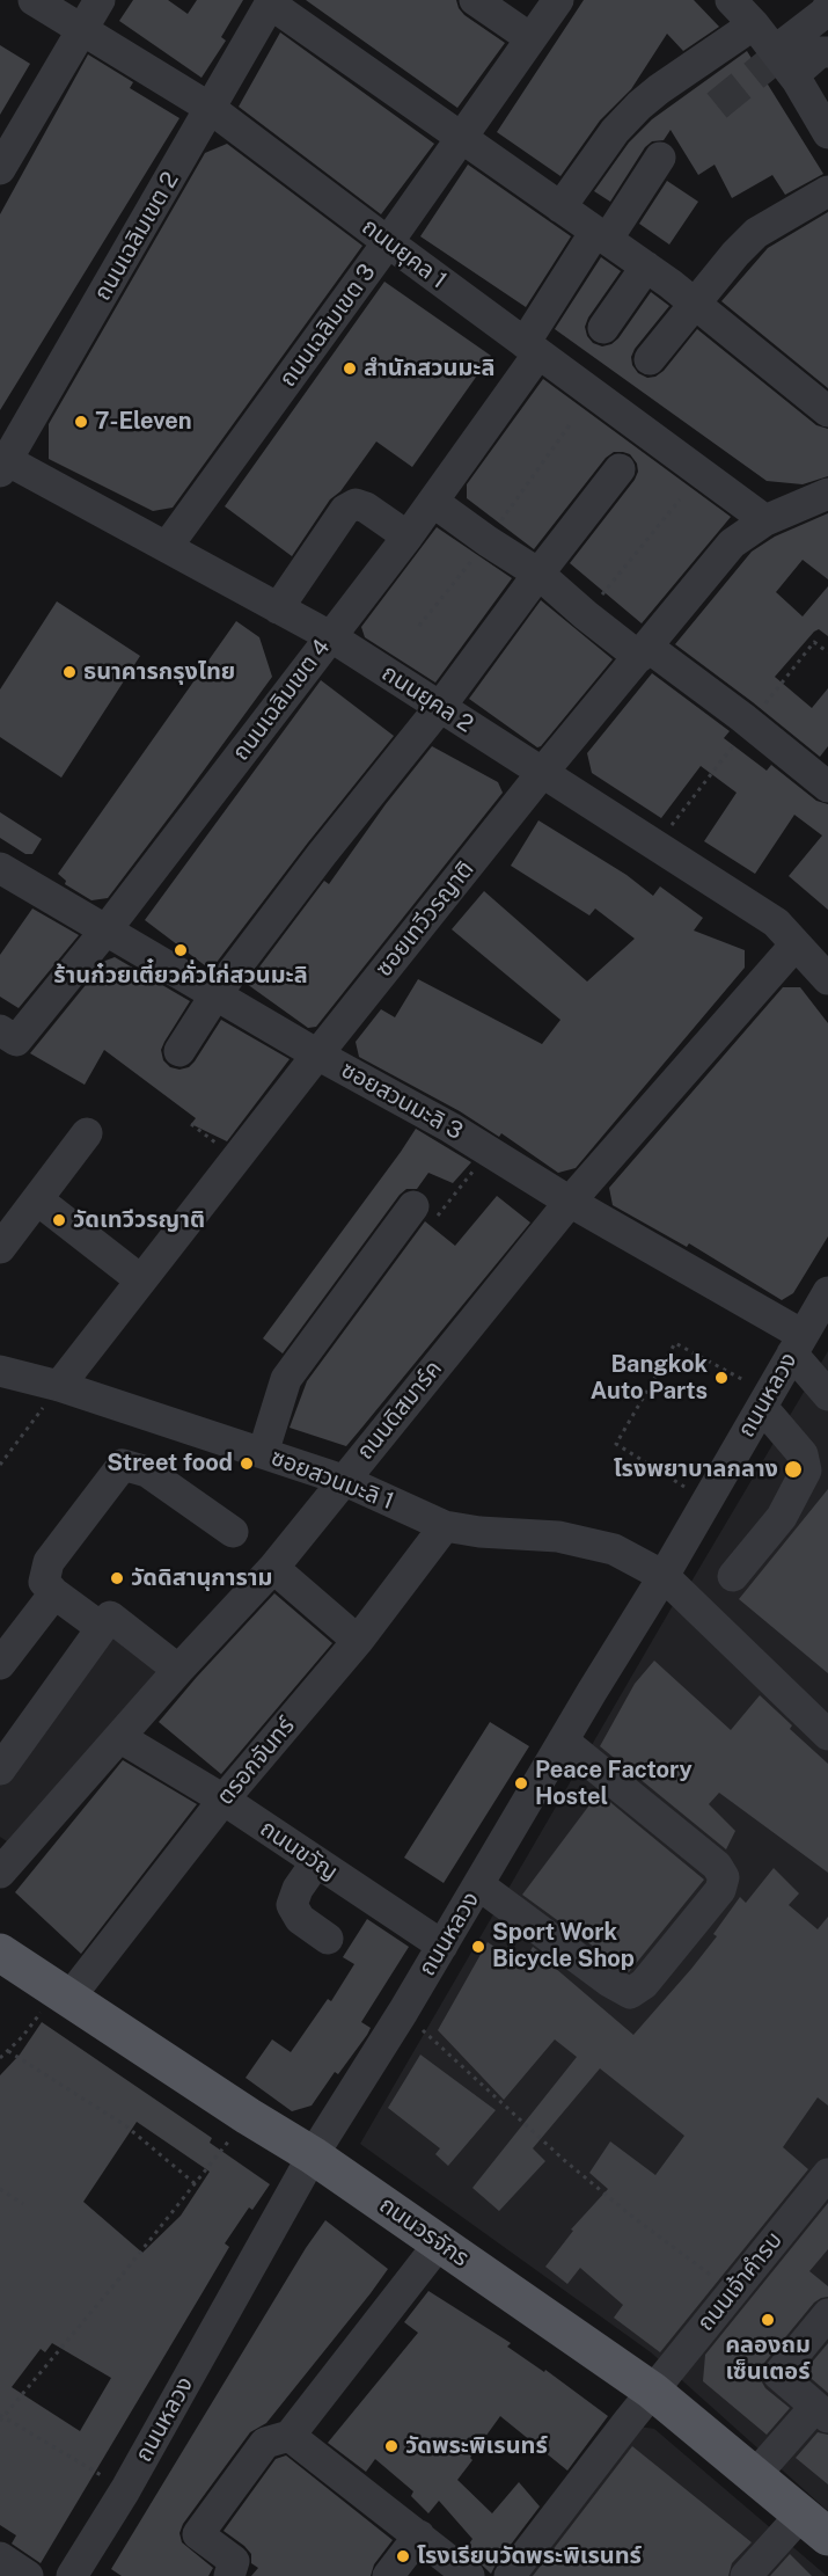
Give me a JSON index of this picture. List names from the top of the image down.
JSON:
{
  "streets": {
    "main road": ["ถนนวรจักร"],
    "street": [
      "ถนนเฉลิมเขต 2",
      "ถนนยุคล 1",
      "ถนนเฉลิมเขต 3",
      "ถนนยุคล 2",
      "ถนนเฉลิมเขต 4",
      "ซอยเทวีวรญาติ",
      "ซอยสวนมะลิ 3",
      "ถนนหลวง",
      "ถนนดิสมาร์ค",
      "ซอยสวนมะลิ 1",
      "ตรอกจันทร์",
      "ถนนขวัญ",
      "ถนนเจ้าคำรบ"
    ]
  },
  "crossings": [
    ["ถนนเฉลิมเขต 2", "ถนนยุคล 1"],
    ["ถนนเฉลิมเขต 2", "ถนนยุคล 2"],
    ["ถนนยุคล 1", "ถนนเฉลิมเขต 3"],
    ["ถนนยุคล 1", "ถนนเฉลิมเขต 4"],
    ["ถนนยุคล 1", "ซอยเทวีวรญาติ"],
    ["ถนนเฉลิมเขต 3", "ถนนยุคล 2"],
    ["ถนนยุคล 2", "ถนนเฉลิมเขต 4"],
    ["ถนนยุคล 2", "ซอยเทวีวรญาติ"],
    ["ถนนยุคล 2", "ถนนดิสมาร์ค"],
    ["ถนนเฉลิมเขต 4", "ซอยสวนมะลิ 3"],
    ["ซอยเทวีวรญาติ", "ซอยสวนมะลิ 3"],
    ["ซอยเทวีวรญาติ", "ซอยสวนมะลิ 1"],
    ["ซอยสวนมะลิ 3", "ถนนหลวง"],
    ["ซอยสวนมะลิ 3", "ถนนดิสมาร์ค"],
    ["ถนนหลวง", "ซอยสวนมะลิ 1"],
    ["ถนนหลวง", "ถนนขวัญ"],
    ["ถนนหลวง", "ถนนวรจักร"],
    ["ถนนดิสมาร์ค", "ซอยสวนมะลิ 1"],
    ["ถนนดิสมาร์ค", "ถนนขวัญ"],
    ["ซอยสวนมะลิ 1", "ตรอกจันทร์"],
    ["ตรอกจันทร์", "ถนนขวัญ"],
    ["ตรอกจันทร์", "ถนนวรจักร"],
    ["ถนนวรจักร", "ถนนเจ้าคำรบ"]
  ],
  "places": [
    "สำนักสวนมะลิ",
    "7-Eleven",
    "ธนาคารกรุงไทย",
    "ร้านก๋วยเตี๋ยวคั่วไก่สวนมะลิ",
    "วัดเทวีวรญาติ",
    "Bangkok Auto Parts",
    "Street food",
    "โรงพยาบาลกลาง",
    "วัดดิสานุการาม",
    "Peace Factory Hostel",
    "Sport Work Bicycle Shop",
    "คลองถม เซ็นเตอร์",
    "วัดพระพิเรนทร์",
    "โรงเรียนวัดพระพิเรนทร์"
  ]
}
